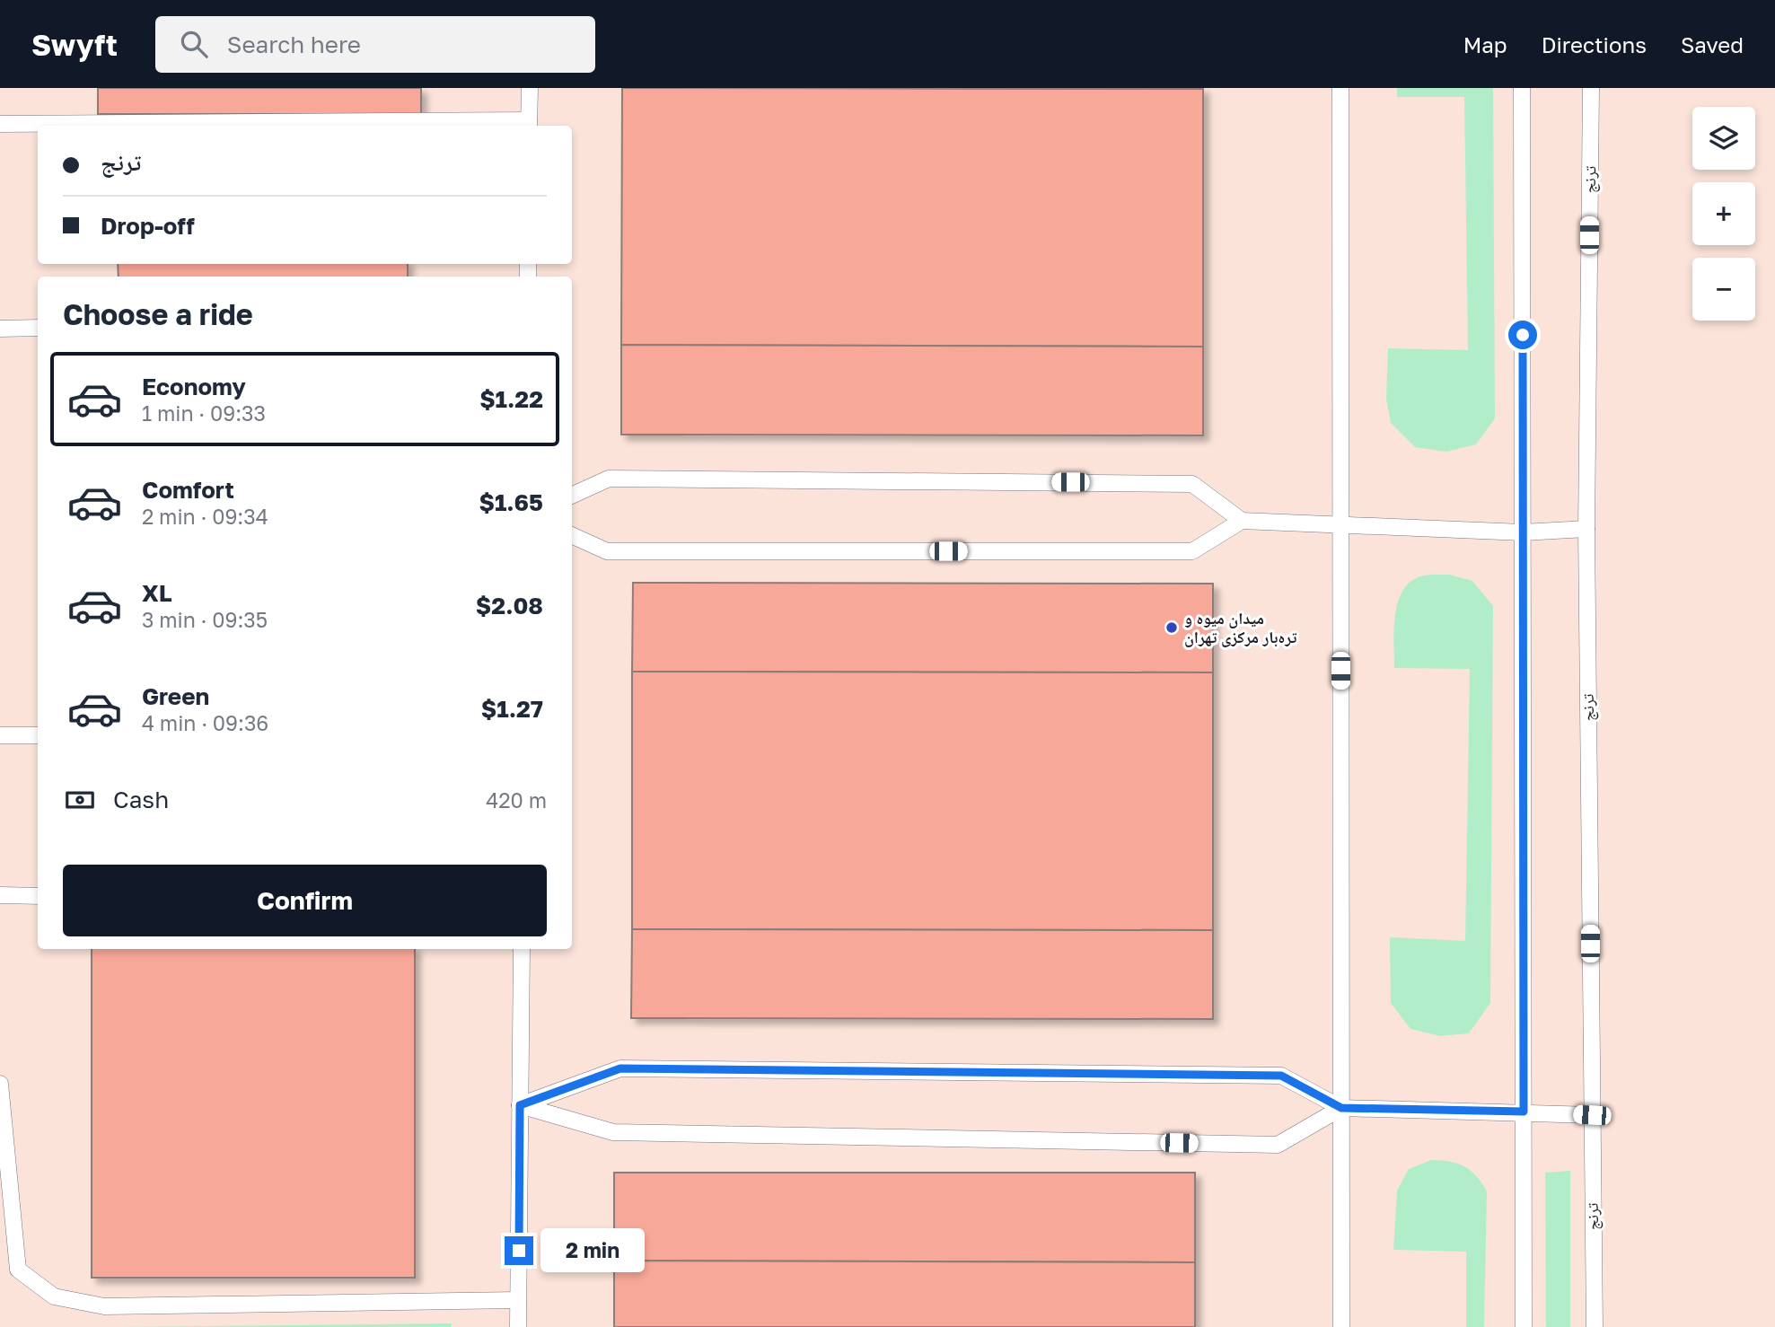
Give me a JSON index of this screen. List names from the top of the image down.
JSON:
{
  "streets": {
    "lane": ["ترنج"]
  },
  "places": ["میدان میوه و تره‌بار مرکزی تهران"],
  "page": {
    "header": "Swyft",
    "search": "Search here",
    "nav": ["Map", "Directions", "Saved"],
    "map_buttons": ["+", "−"],
    "banner": ["ترنج", "Drop-off"],
    "heading": "Choose a ride",
    "list": [
      {
        "name": "Economy",
        "note": "1 min · 09:33",
        "value": "$1.22"
      },
      {
        "name": "Comfort",
        "note": "2 min · 09:34",
        "value": "$1.65"
      },
      {
        "name": "XL",
        "note": "3 min · 09:35",
        "value": "$2.08"
      },
      {
        "name": "Green",
        "note": "4 min · 09:36",
        "value": "$1.27"
      }
    ],
    "pay": ["Cash", "420 m"],
    "buttons": "Confirm",
    "bubble": "2 min"
  }
}
